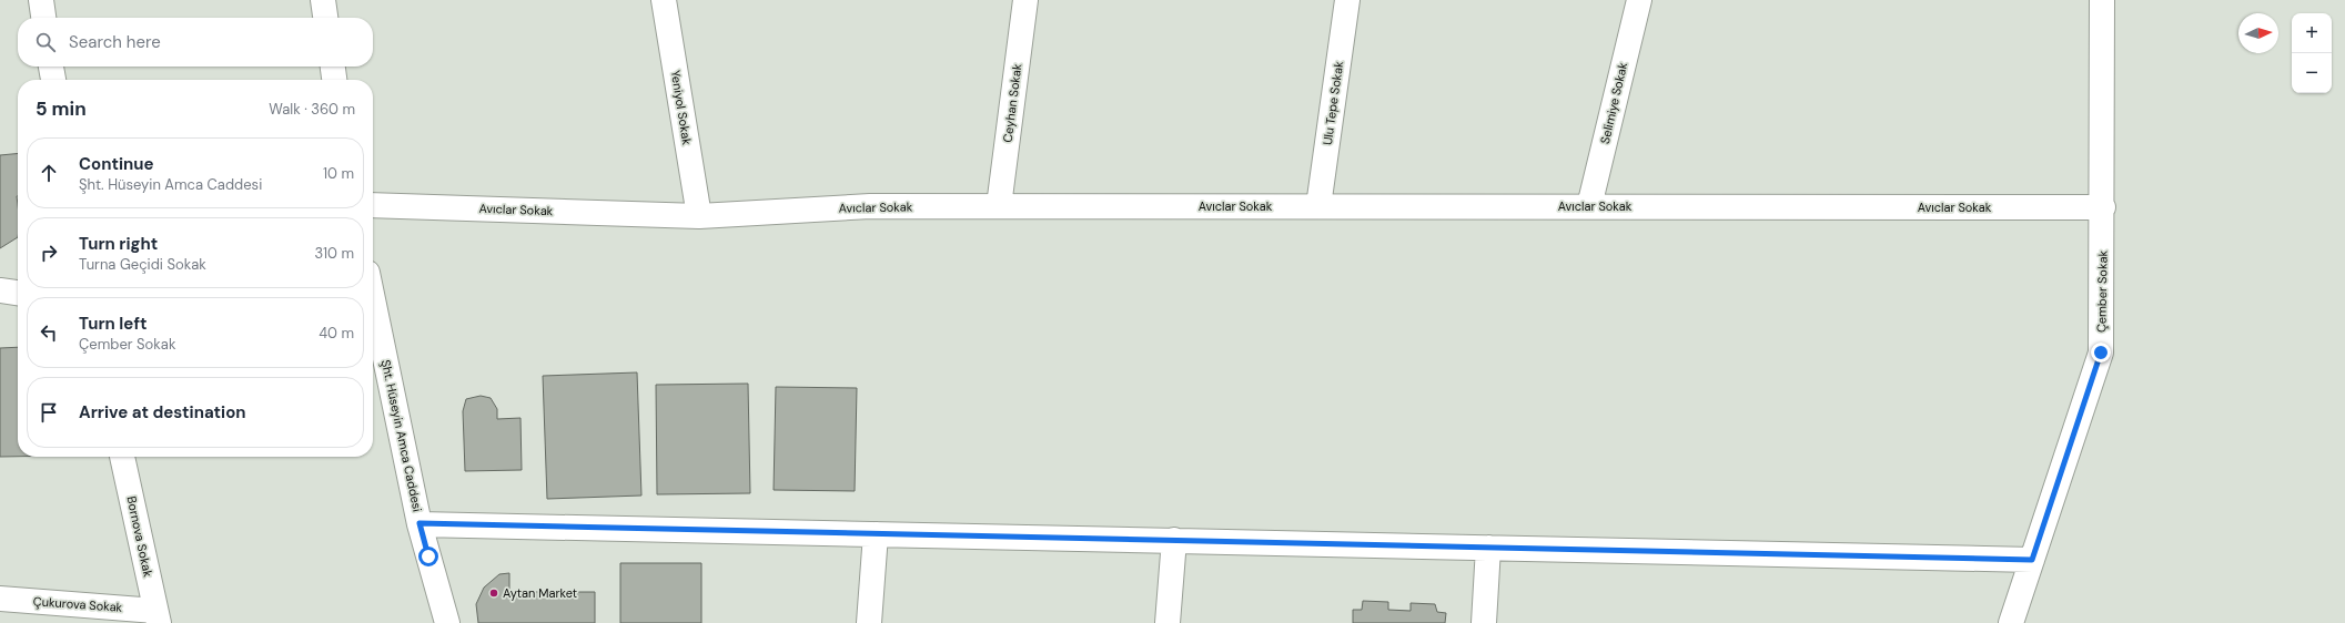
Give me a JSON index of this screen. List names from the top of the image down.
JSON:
{
  "streets": {
    "street": [
      "Ceyhan Sokak",
      "Ulu Tepe Sokak",
      "Selimiye Sokak",
      "Yeniyol Sokak",
      "Avıclar Sokak",
      "Çember Sokak",
      "Şht. Hüseyin Amca Caddesi",
      "Bornova Sokak",
      "Çukurova Sokak"
    ]
  },
  "crossings": [
    ["Ceyhan Sokak", "Avıclar Sokak"],
    ["Ulu Tepe Sokak", "Avıclar Sokak"],
    ["Selimiye Sokak", "Avıclar Sokak"],
    ["Yeniyol Sokak", "Avıclar Sokak"],
    ["Avıclar Sokak", "Çember Sokak"],
    ["Bornova Sokak", "Çukurova Sokak"]
  ],
  "places": ["Aytan Market"],
  "north": "right",
  "page": {
    "map_buttons": ["+", "−"],
    "search": "Search here",
    "heading": ["5 min", "Walk · 360 m"],
    "list": [
      ["Continue", "Şht. Hüseyin Amca Caddesi", "10 m"],
      ["Turn right", "Turna Geçidi Sokak", "310 m"],
      ["Turn left", "Çember Sokak", "40 m"],
      "Arrive at destination"
    ]
  }
}
